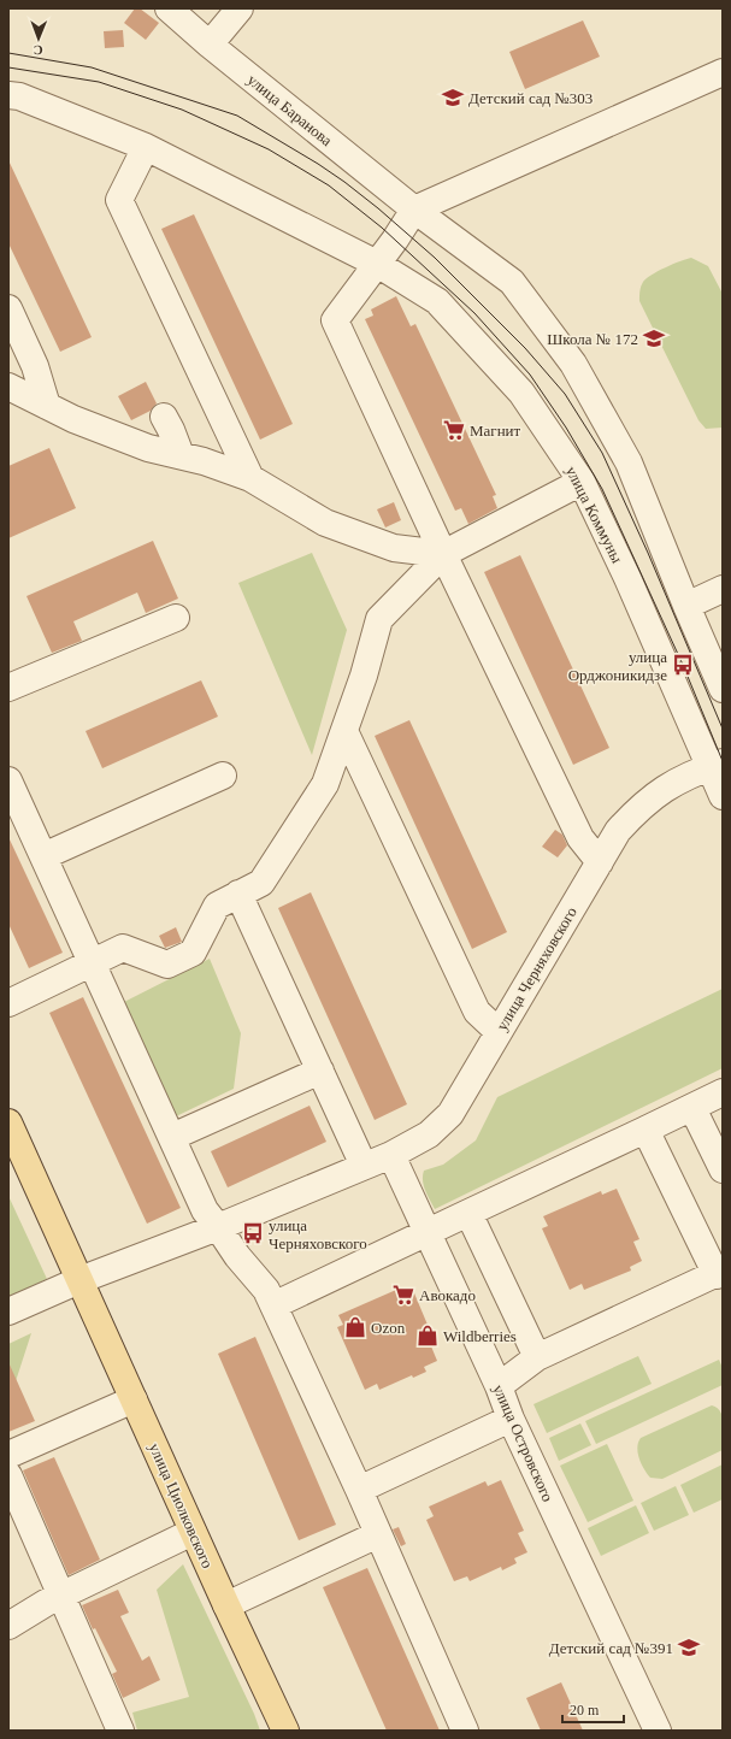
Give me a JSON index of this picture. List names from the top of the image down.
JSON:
{
  "streets": {
    "main road": ["улица Циолковского"],
    "street": [
      "улица Баранова",
      "улица Коммуны",
      "улица Черняховского",
      "улица Островского"
    ]
  },
  "crossings": [
    ["улица Коммуны", "улица Черняховского"],
    ["улица Черняховского", "улица Островского"],
    ["улица Черняховского", "улица Циолковского"]
  ],
  "places": {
    "school or university": ["Детский сад №303", "Школа № 172", "Детский сад №391"],
    "supermarket": ["Магнит", "Авокадо"],
    "bus stop": ["улица Орджоникидзе", "улица Черняховского"],
    "shop": ["Ozon", "Wildberries"]
  },
  "scale_bar": "20 m",
  "north": "bottom"
}
